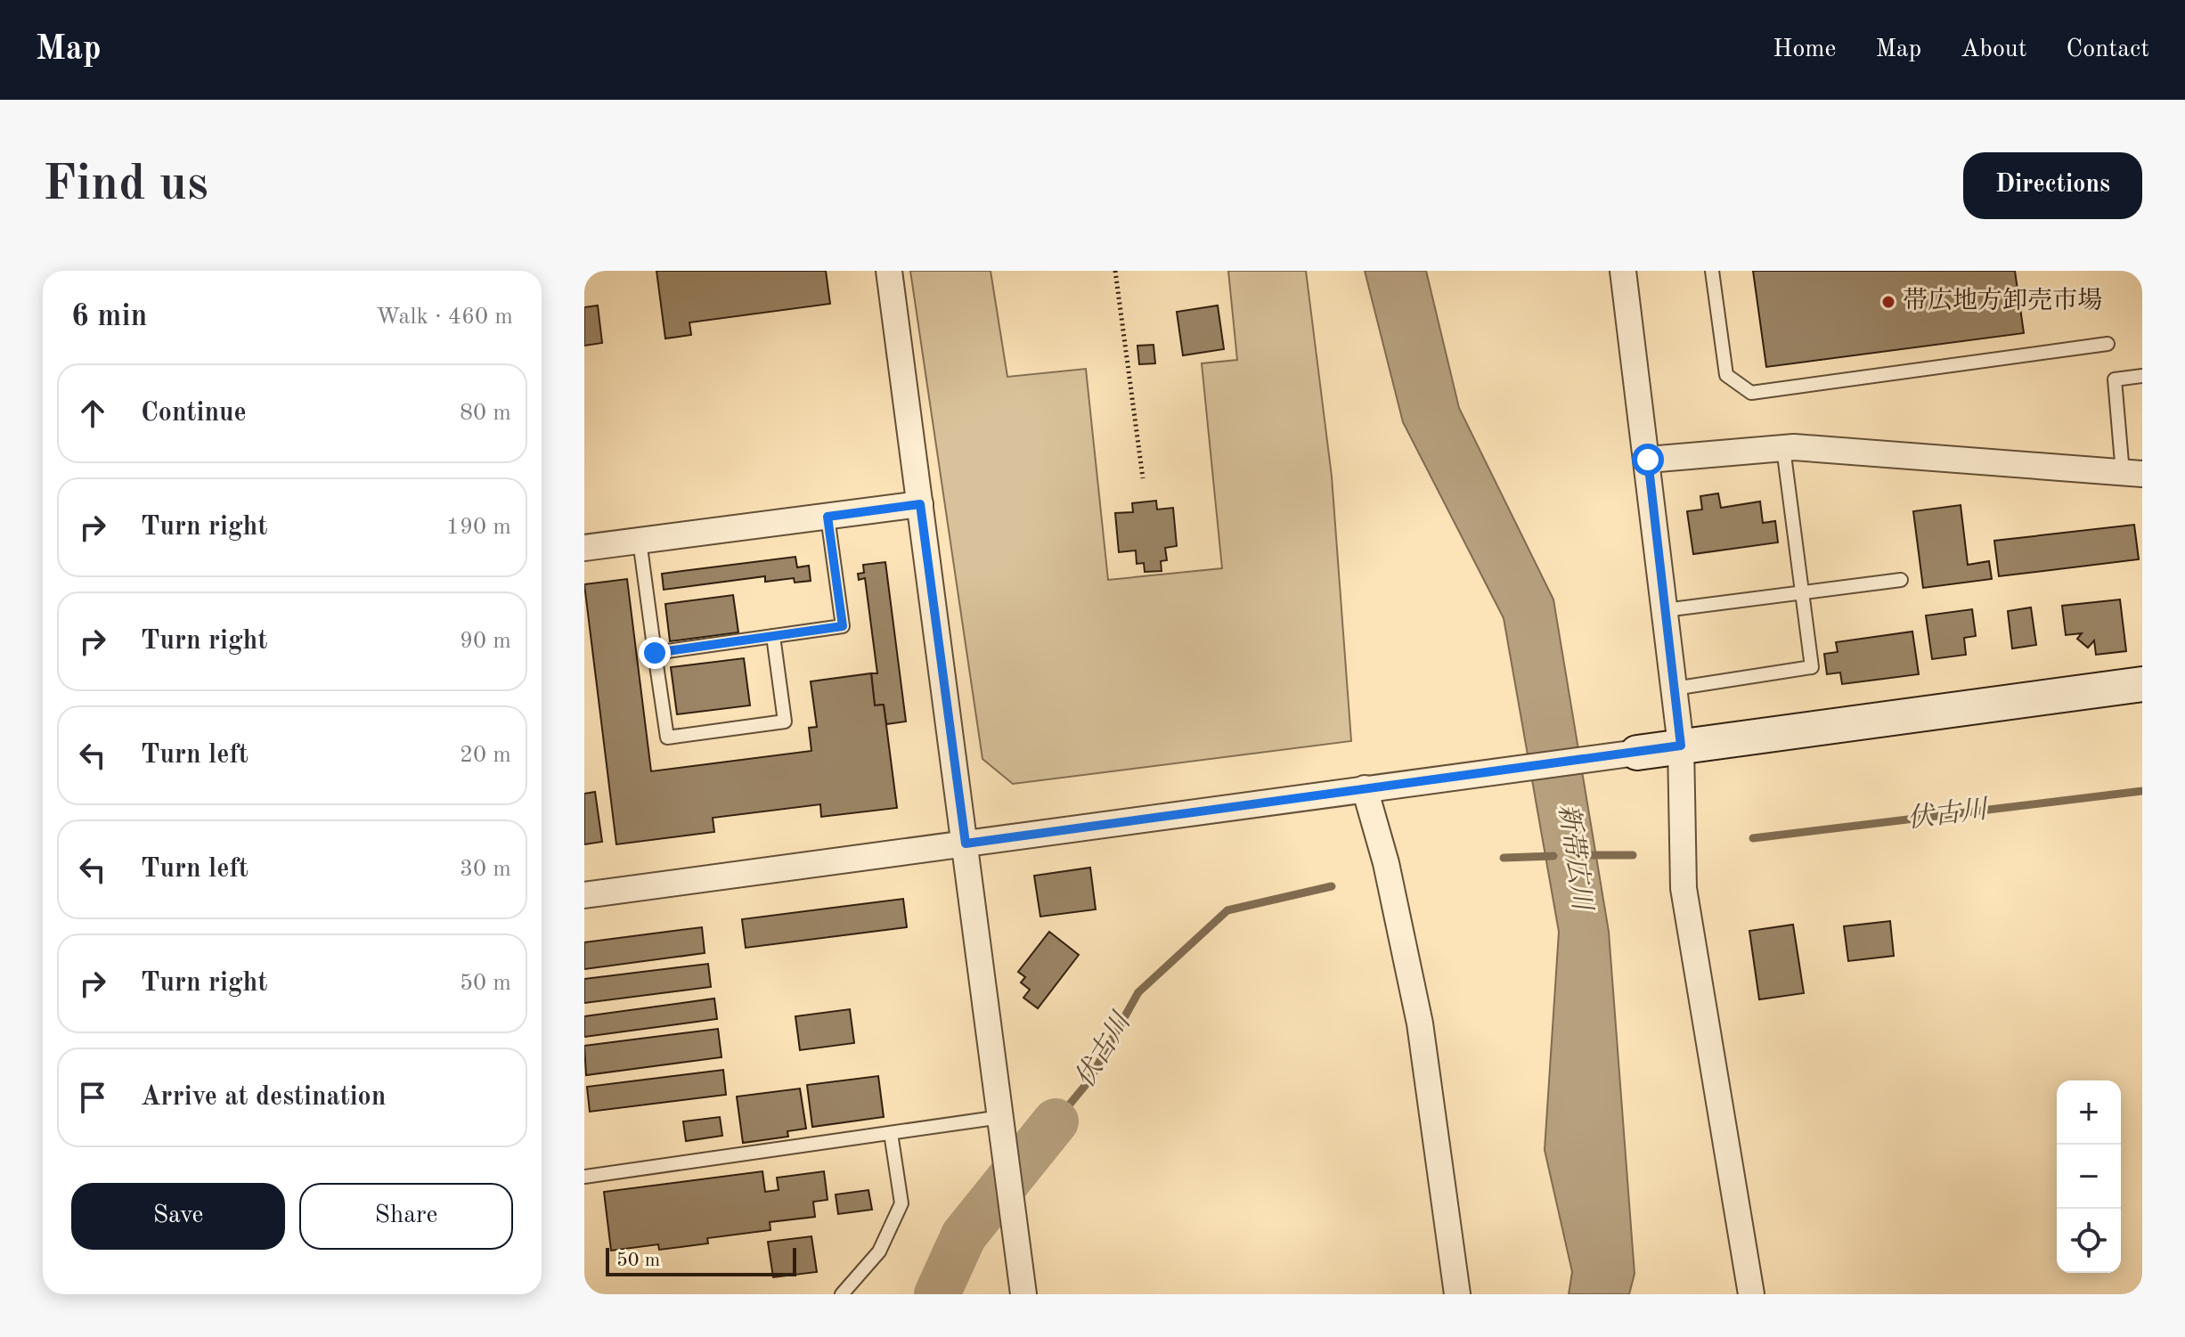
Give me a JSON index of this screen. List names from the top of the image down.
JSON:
{
  "water": ["伏古川", "新帯広川"],
  "places": ["帯広地方卸売市場"],
  "scale_bar": "50 m",
  "page": {
    "header": "Map",
    "nav": [
      "Home",
      "Map",
      "About",
      "Contact"
    ],
    "buttons": [
      "Directions",
      ["Save", "Share"]
    ],
    "title": "Find us",
    "heading": ["6 min", "Walk · 460 m"],
    "list": [
      ["Continue", "80 m"],
      ["Turn right", "190 m"],
      ["Turn right", "90 m"],
      ["Turn left", "20 m"],
      ["Turn left", "30 m"],
      ["Turn right", "50 m"],
      "Arrive at destination"
    ],
    "map_buttons": ["+", "−"],
    "scale": "50 m"
  }
}
